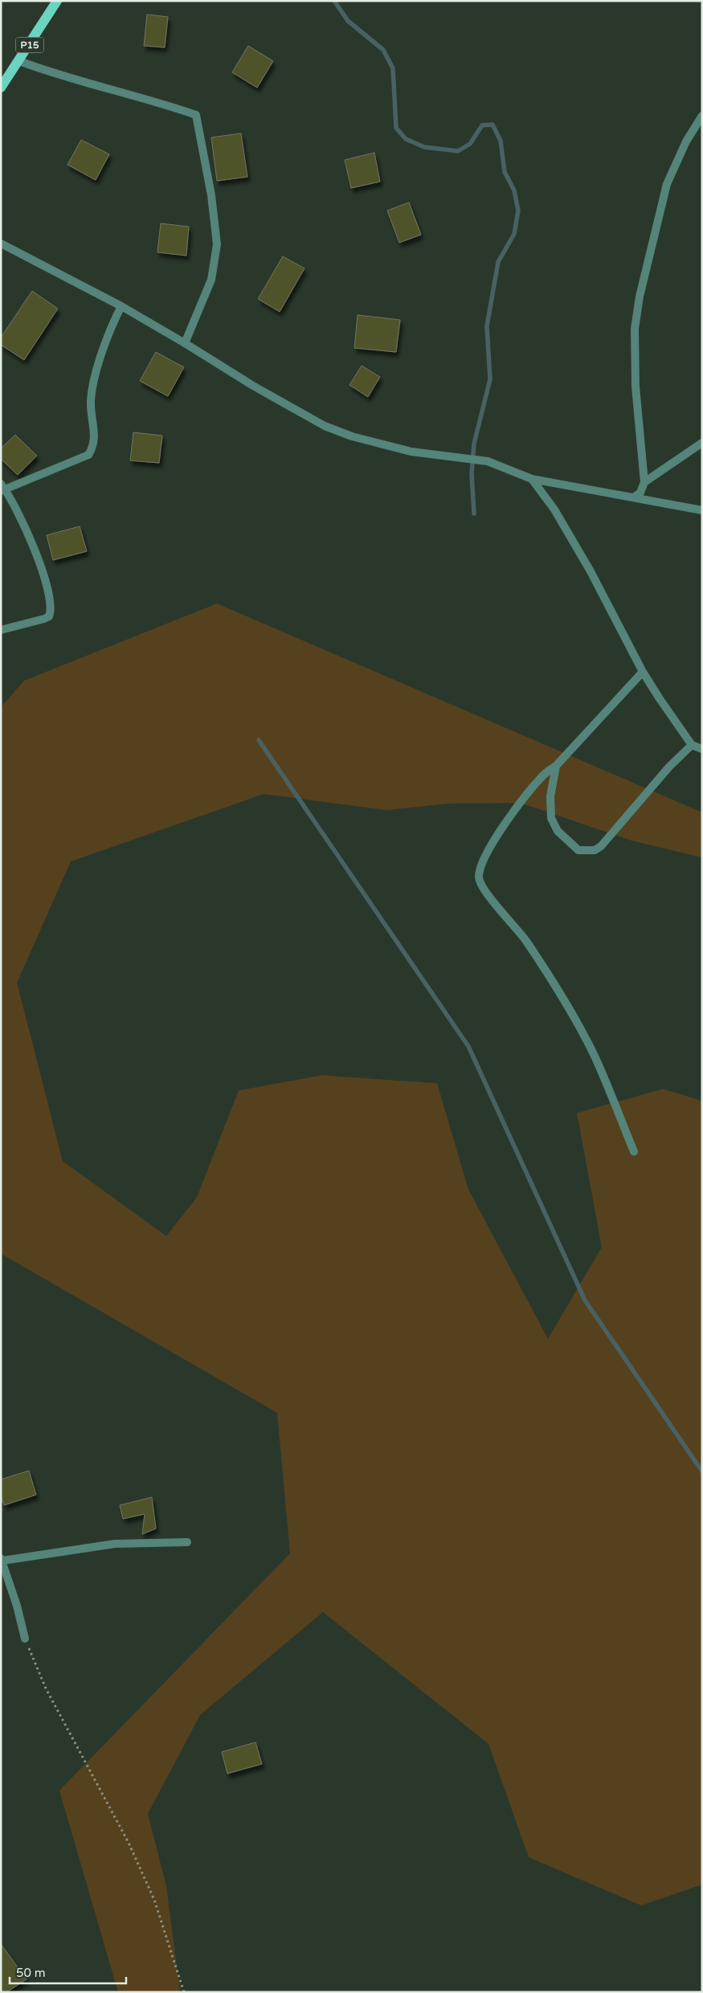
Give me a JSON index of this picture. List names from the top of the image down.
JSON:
{
  "streets": {
    "main road": ["P15"]
  },
  "scale_bar": "50 m"
}
